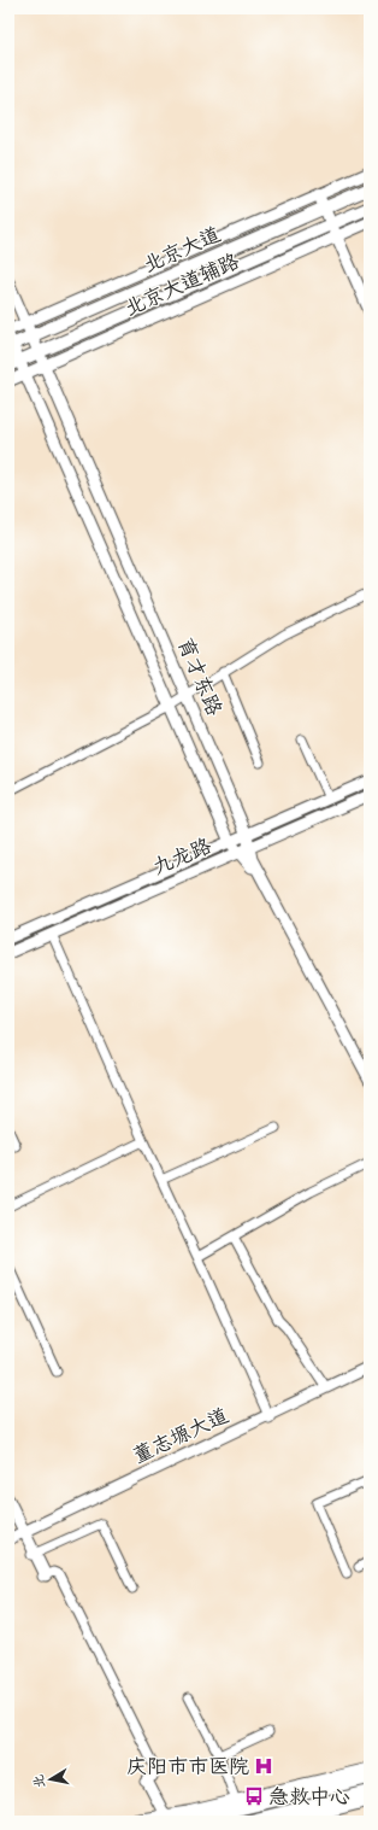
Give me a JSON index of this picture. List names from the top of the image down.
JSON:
{
  "streets": {
    "main road": [
      "北京大道",
      "北京大道辅路",
      "育才东路",
      "九龙路",
      "董志塬大道"
    ]
  },
  "crossings": [
    ["北京大道", "育才东路"],
    ["北京大道辅路", "育才东路"],
    ["育才东路", "九龙路"]
  ],
  "places": {
    "hospital": ["庆阳市市医院"],
    "bus stop": ["急救中心"]
  },
  "north": "left"
}
